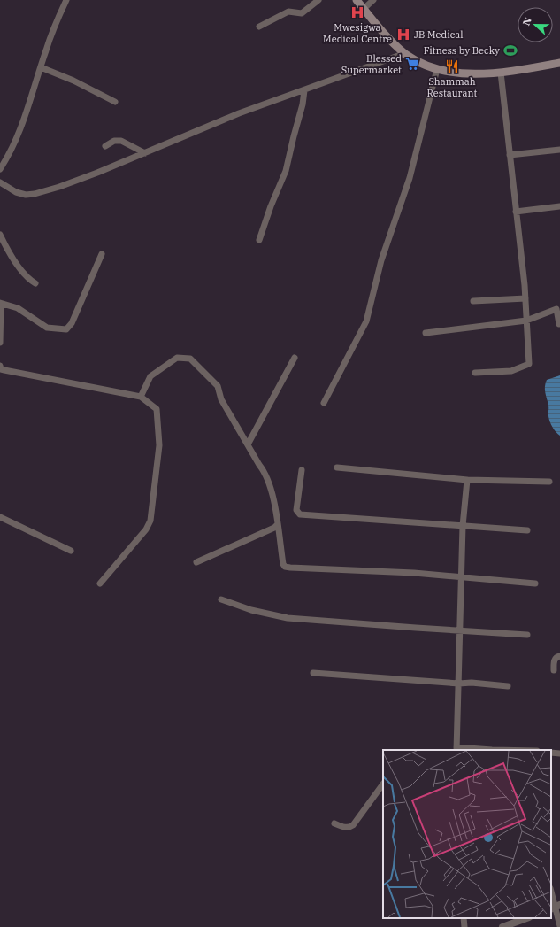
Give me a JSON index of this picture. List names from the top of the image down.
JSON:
{
  "places": {
    "hospital": ["Mwesigwa Medical Centre", "JB Medical"],
    "sports": ["Fitness by Becky"],
    "supermarket": ["Blessed Supermarket"],
    "restaurant": ["Shammah Restaurant"]
  },
  "north": "left"
}
